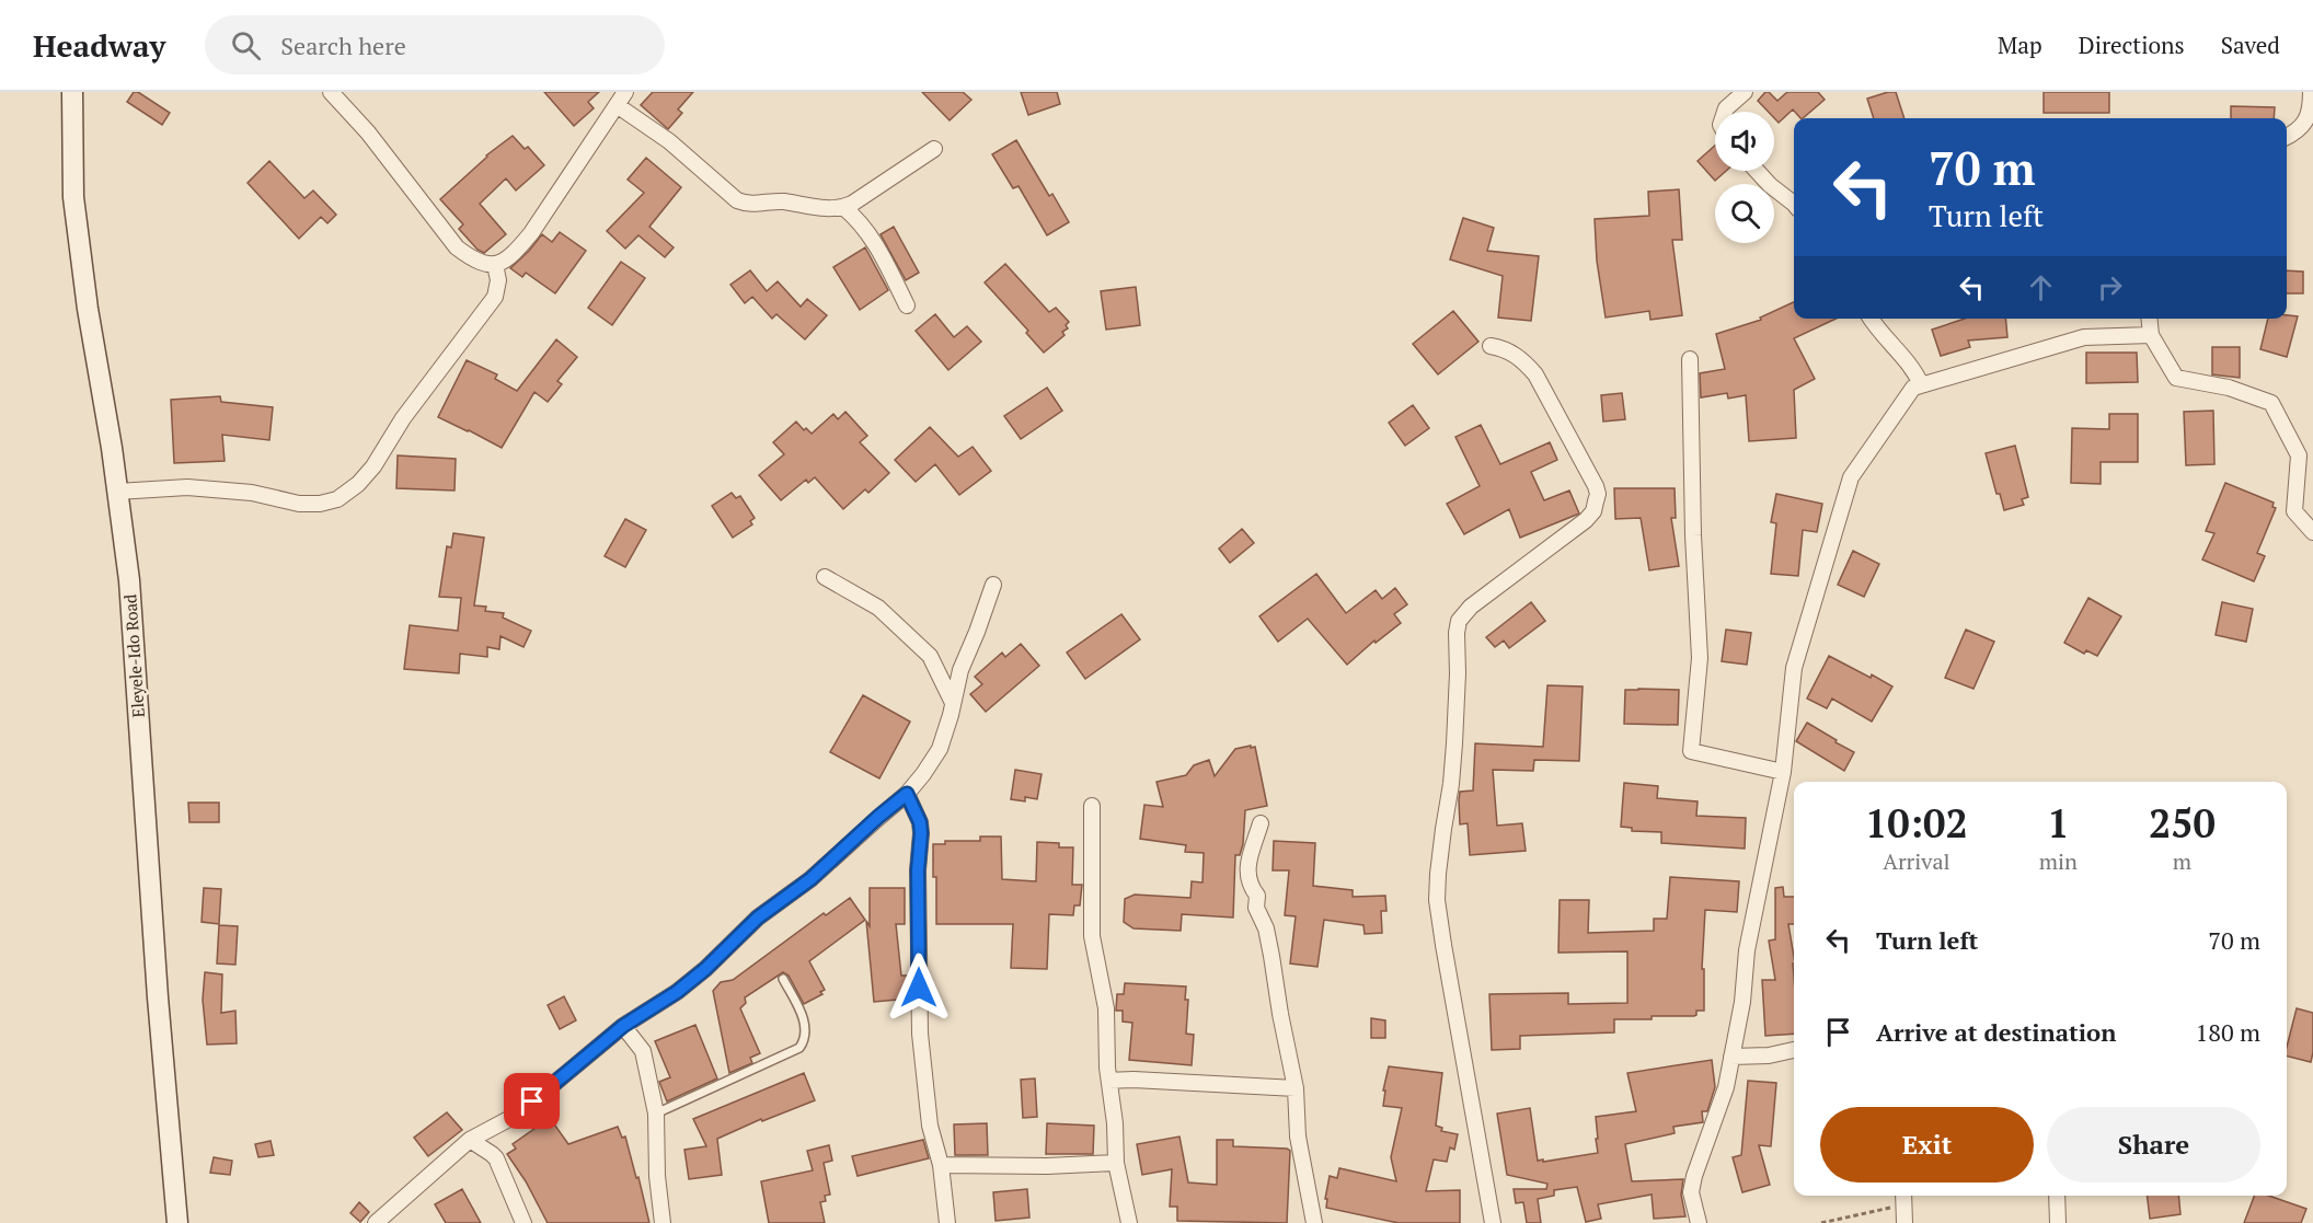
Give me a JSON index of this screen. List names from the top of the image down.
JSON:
{
  "streets": {
    "main road": ["Eleyele-Ido Road"]
  },
  "page": {
    "header": "Headway",
    "search": "Search here",
    "nav": ["Map", "Directions", "Saved"],
    "turn": ["70 m", "Turn left"],
    "eta": [
      "10:02",
      "Arrival",
      "1",
      "min",
      "250",
      "m"
    ],
    "list": [
      {
        "name": "Turn left",
        "value": "70 m"
      },
      {
        "name": "Arrive at destination",
        "value": "180 m"
      }
    ],
    "buttons": ["Exit", "Share"]
  }
}
